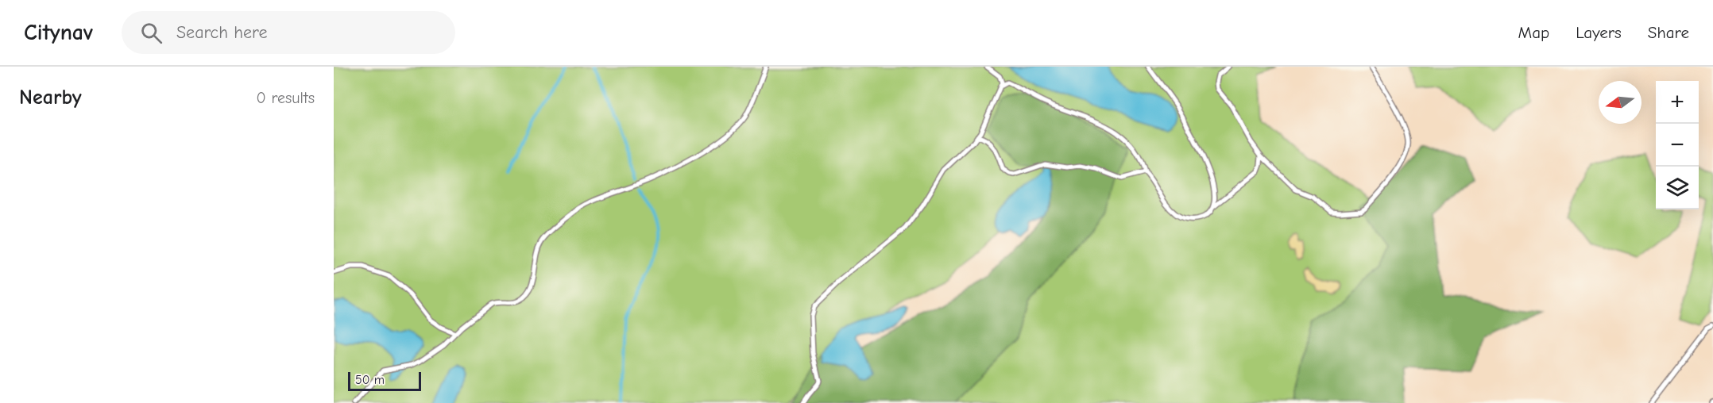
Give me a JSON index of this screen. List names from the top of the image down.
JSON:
{
  "scale_bar": "50 m",
  "north": "left",
  "page": {
    "header": "Citynav",
    "search": "Search here",
    "nav": ["Map", "Layers", "Share"],
    "heading": ["Nearby", "0 results"],
    "map_buttons": ["+", "−"],
    "scale": "50 m"
  }
}
